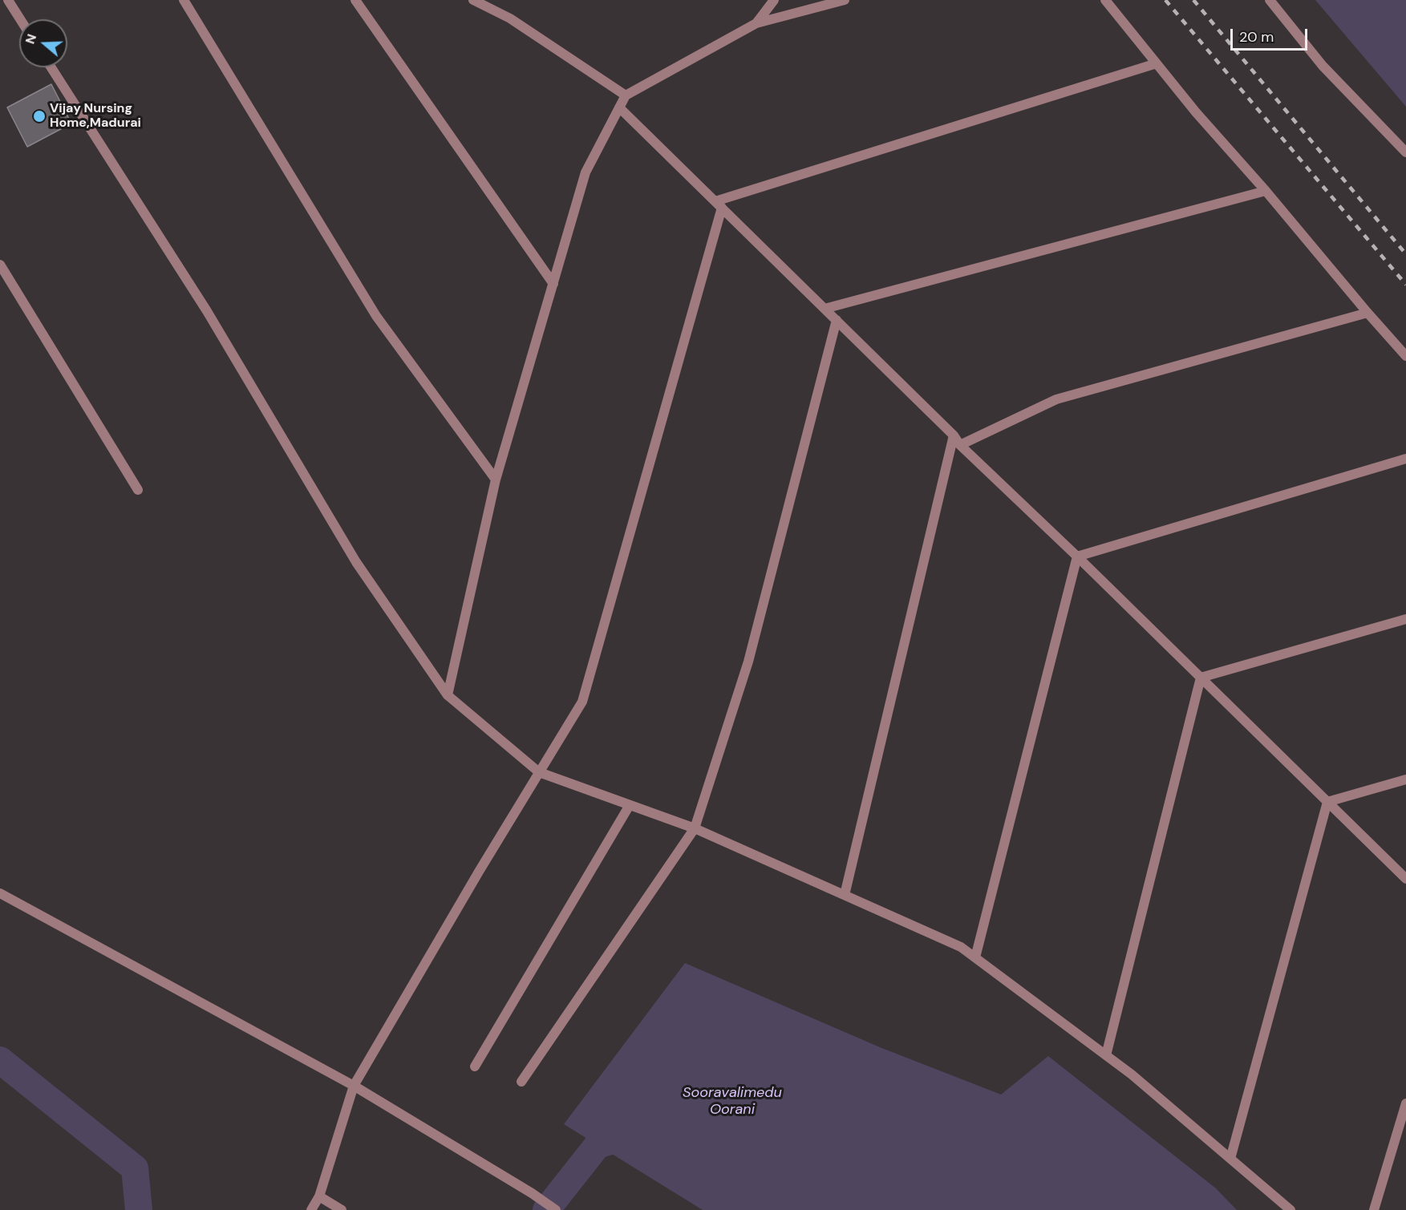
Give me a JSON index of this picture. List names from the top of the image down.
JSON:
{
  "water": ["Sooravalimedu Oorani"],
  "places": ["Vijay Nursing Home,Madurai"],
  "scale_bar": "20 m",
  "north": "left"
}
